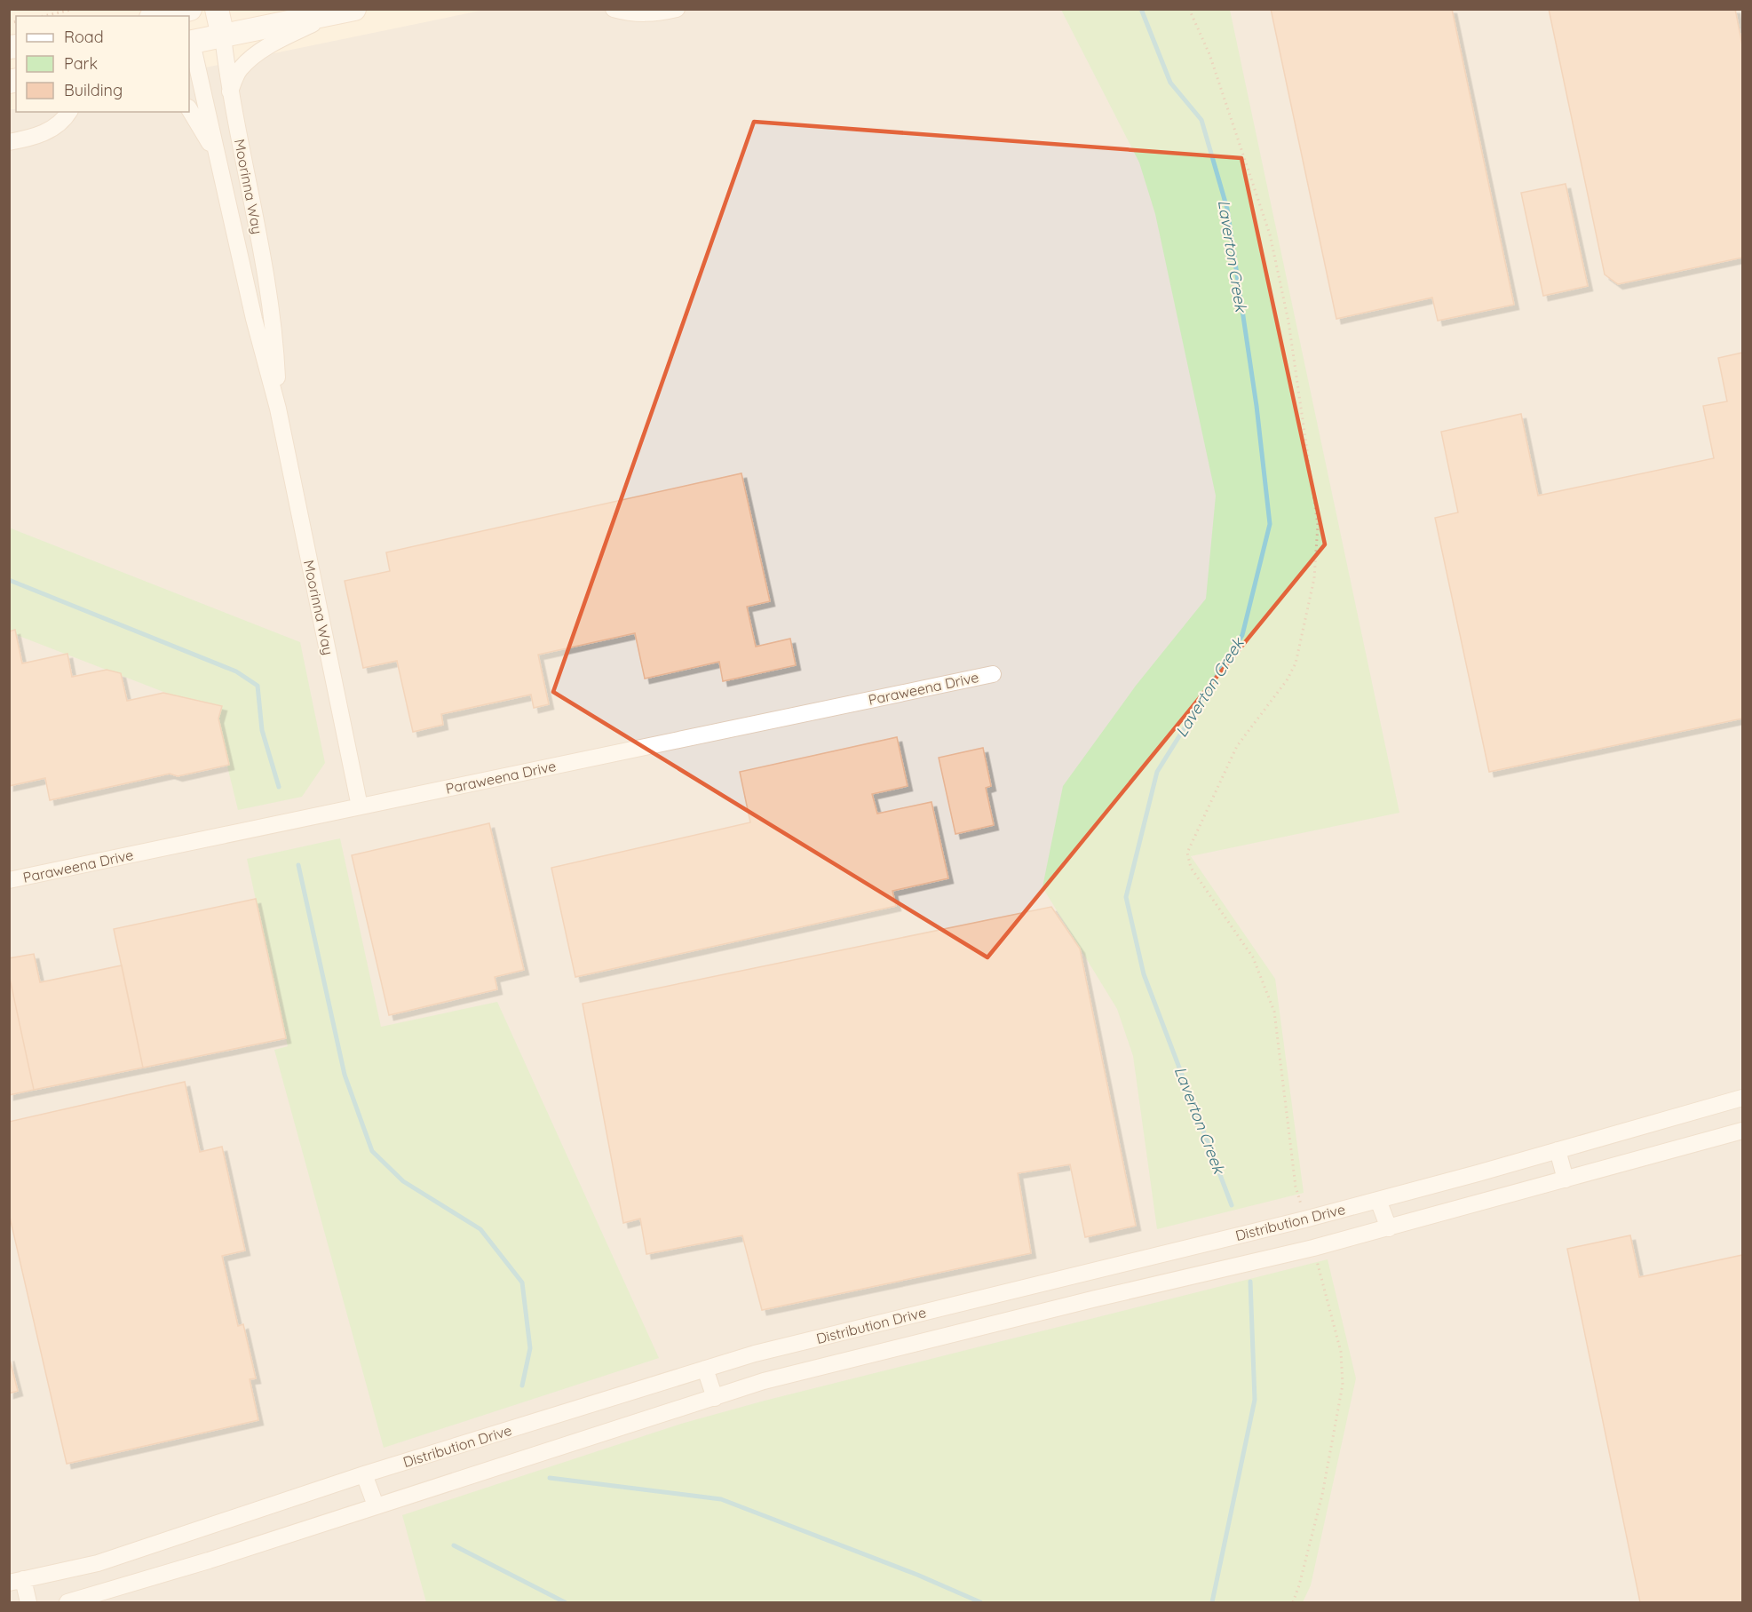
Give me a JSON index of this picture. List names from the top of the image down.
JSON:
{
  "streets": {
    "street": ["Moorinna Way", "Paraweena Drive", "Distribution Drive"]
  },
  "crossings": [
    ["Moorinna Way", "Paraweena Drive"]
  ],
  "water": ["Laverton Creek"],
  "legend": ["Road", "Park", "Building"]
}
